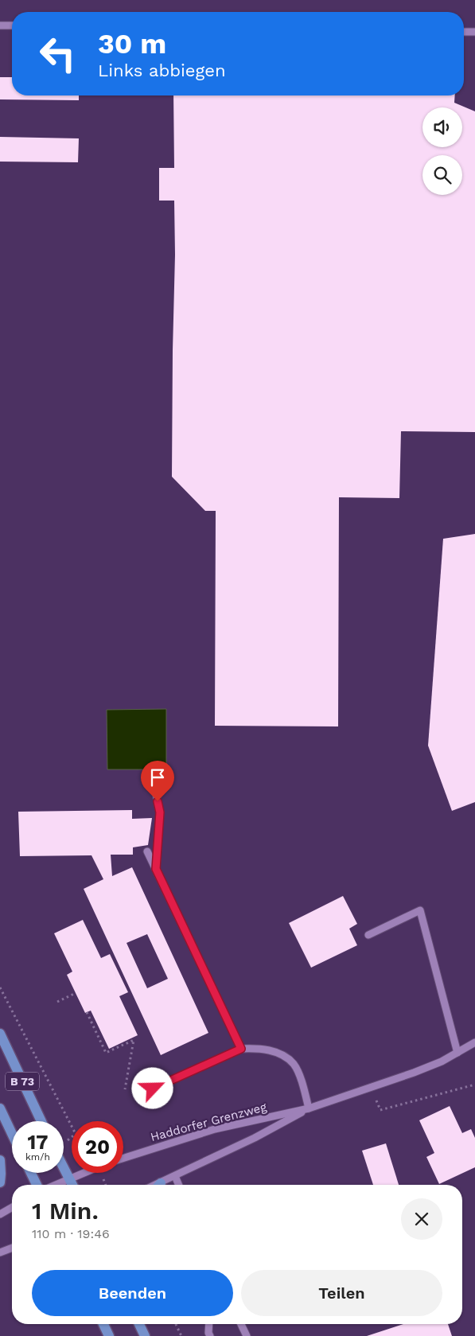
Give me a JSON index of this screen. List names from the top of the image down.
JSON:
{
  "streets": {
    "main road": ["B 73"],
    "street": ["Haddorfer Grenzweg"]
  },
  "page": {
    "turn": ["30 m", "Links abbiegen"],
    "speed": "17 km/h",
    "limit": "20",
    "heading": ["1 Min.", "110 m · 19:46"],
    "buttons": ["Beenden", "Teilen"]
  }
}
